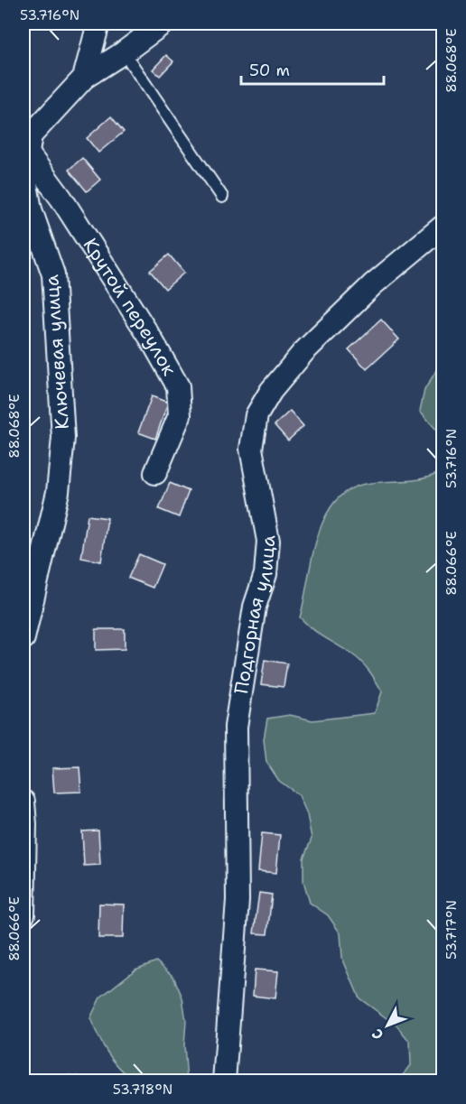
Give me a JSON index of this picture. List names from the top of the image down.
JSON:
{
  "streets": {
    "street": ["Крутой переулок", "Ключевая улица", "Подгорная улица"]
  },
  "crossings": [
    ["Крутой переулок", "Ключевая улица"]
  ],
  "scale_bar": "50 m",
  "north": "bottom left",
  "coordinates": [
    "53.716°N",
    "88.068°E",
    "88.066°E",
    "53.717°N",
    "53.718°N"
  ]
}
